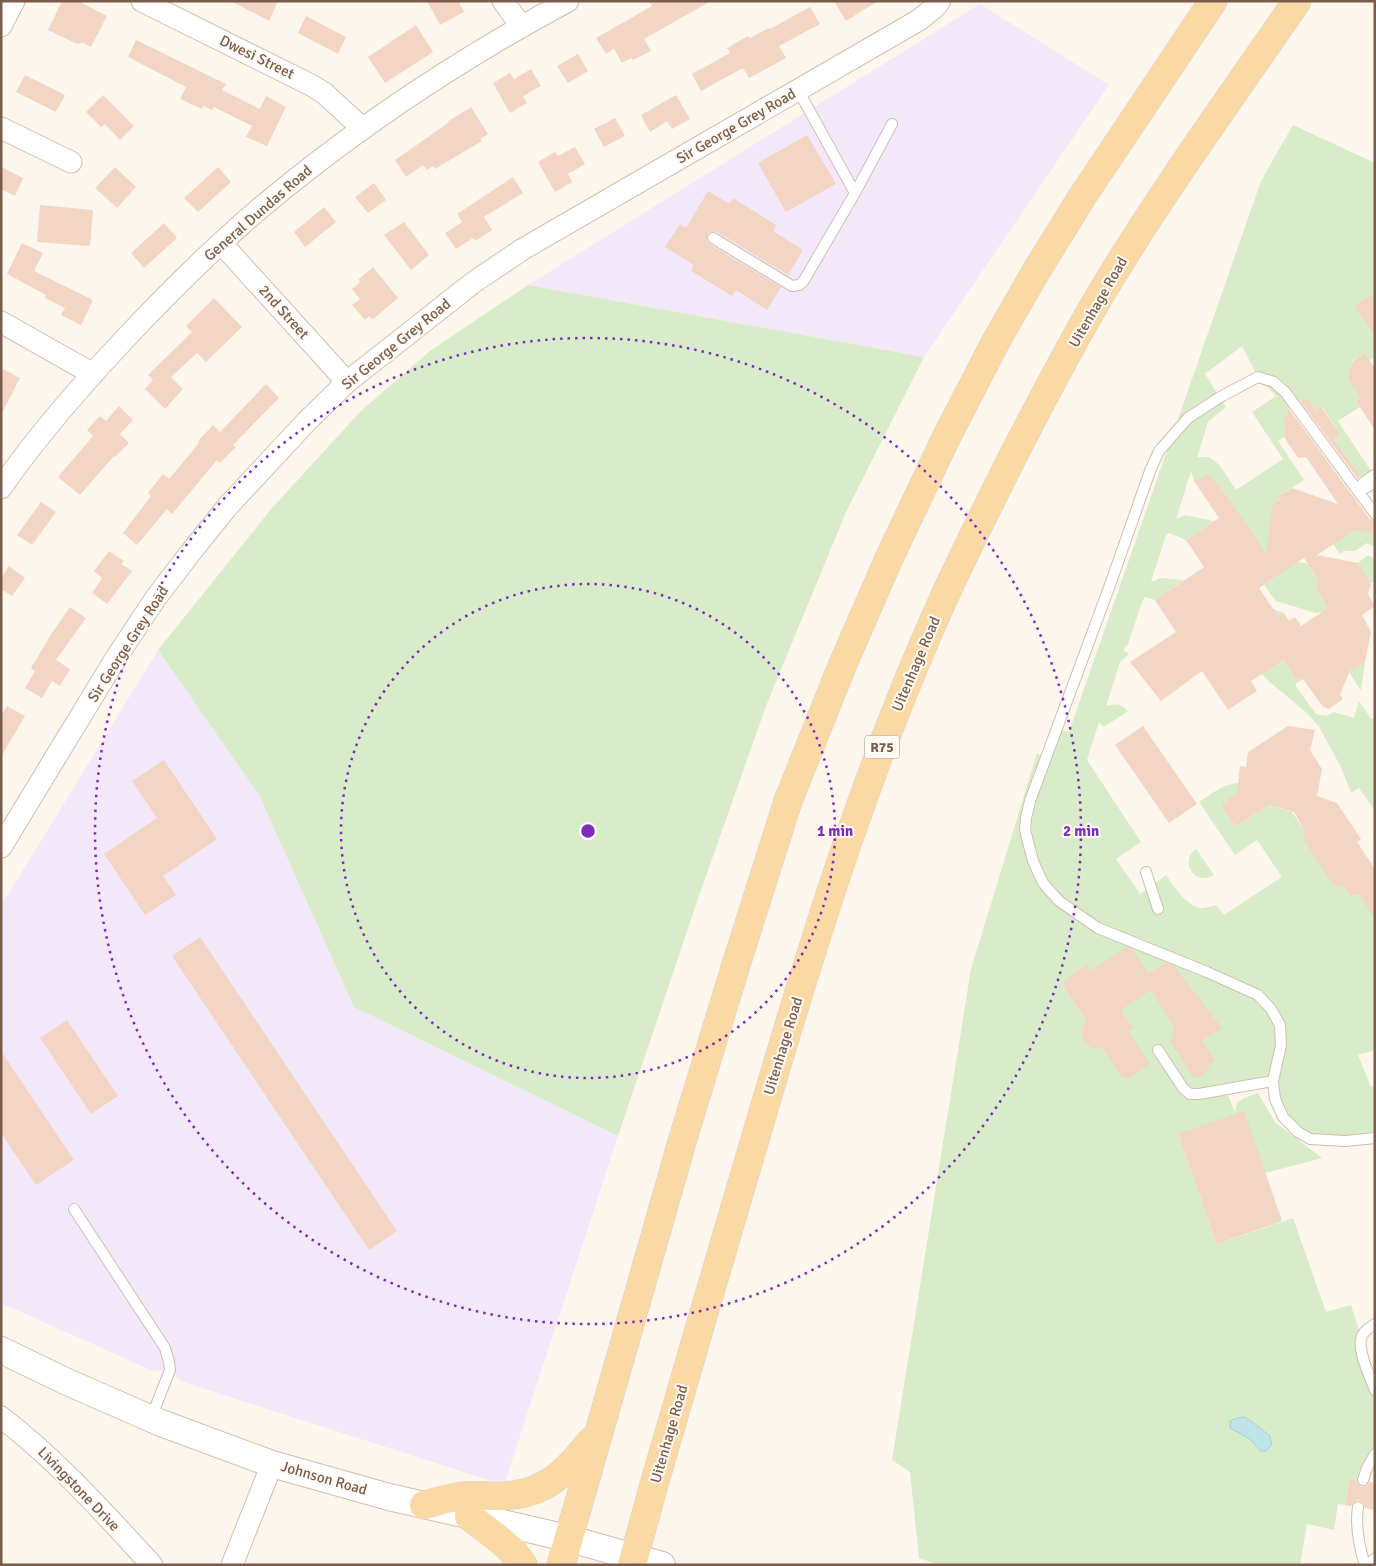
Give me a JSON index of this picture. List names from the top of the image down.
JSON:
{
  "streets": {
    "main road": ["Uitenhage Road", "R75"],
    "street": [
      "Dwesi Street",
      "Sir George Grey Road",
      "General Dundas Road",
      "2nd Street",
      "Johnson Road",
      "Livingstone Drive"
    ]
  },
  "crossings": [
    ["Dwesi Street", "General Dundas Road"],
    ["Sir George Grey Road", "2nd Street"],
    ["General Dundas Road", "2nd Street"],
    ["Uitenhage Road", "Johnson Road"]
  ],
  "rings": ["1 min", "2 min"]
}
